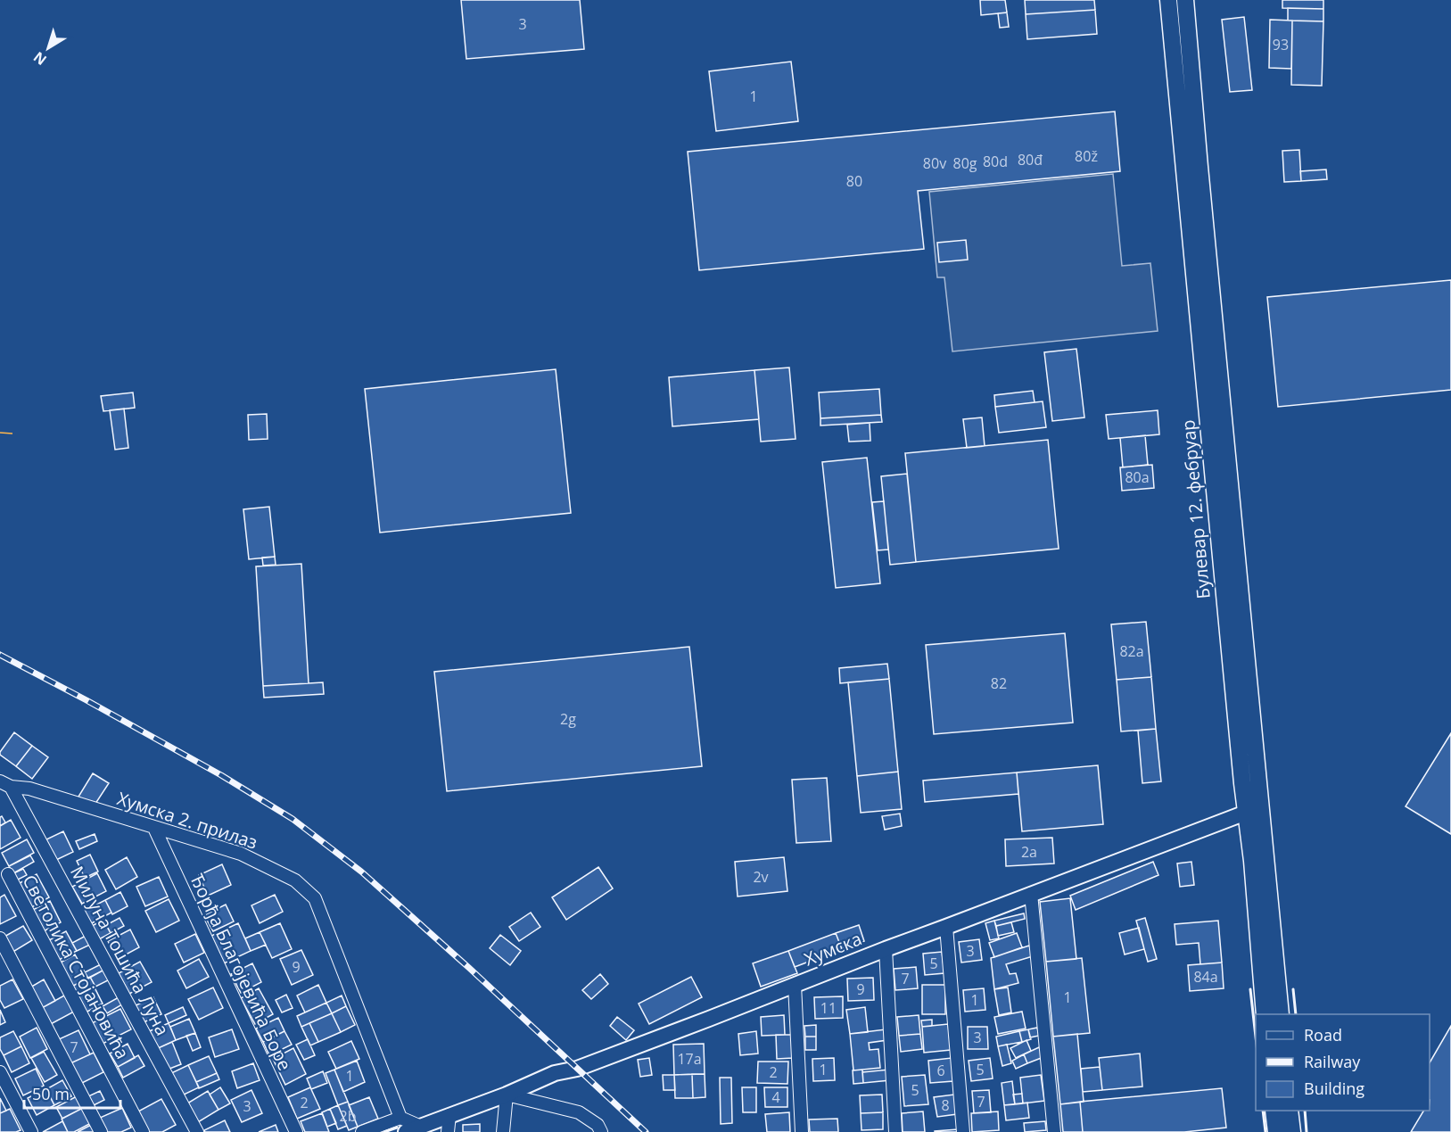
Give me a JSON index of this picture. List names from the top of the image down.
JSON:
{
  "streets": {
    "main road": ["Булевар 12. фебруар"],
    "street": [
      "Хумска 2. прилаз",
      "Хумска",
      "Милуна Тошића Луна",
      "Светолика Стојановића",
      "Ђорђа Благојевића Боре"
    ]
  },
  "crossings": [
    ["Булевар 12. фебруар", "Хумска"],
    ["Хумска 2. прилаз", "Хумска"],
    ["Хумска 2. прилаз", "Милуна Тошића Луна"],
    ["Хумска 2. прилаз", "Ђорђа Благојевића Боре"]
  ],
  "house_numbers": [
    "3",
    "93",
    "1",
    "80ž",
    "80đ",
    "80d",
    "80v",
    "80g",
    "80",
    "80a",
    "82a",
    "82",
    "2g",
    "2a",
    "2v",
    "3",
    "5",
    "9",
    "84a",
    "7",
    "9",
    "1",
    "1",
    "11",
    "3",
    "7",
    "17a",
    "1",
    "5",
    "6",
    "2",
    "1",
    "5",
    "4",
    "7",
    "2",
    "8",
    "3",
    "2b"
  ],
  "legend": ["Road", "Railway", "Building"],
  "scale_bar": "50 m",
  "north": "bottom left"
}
